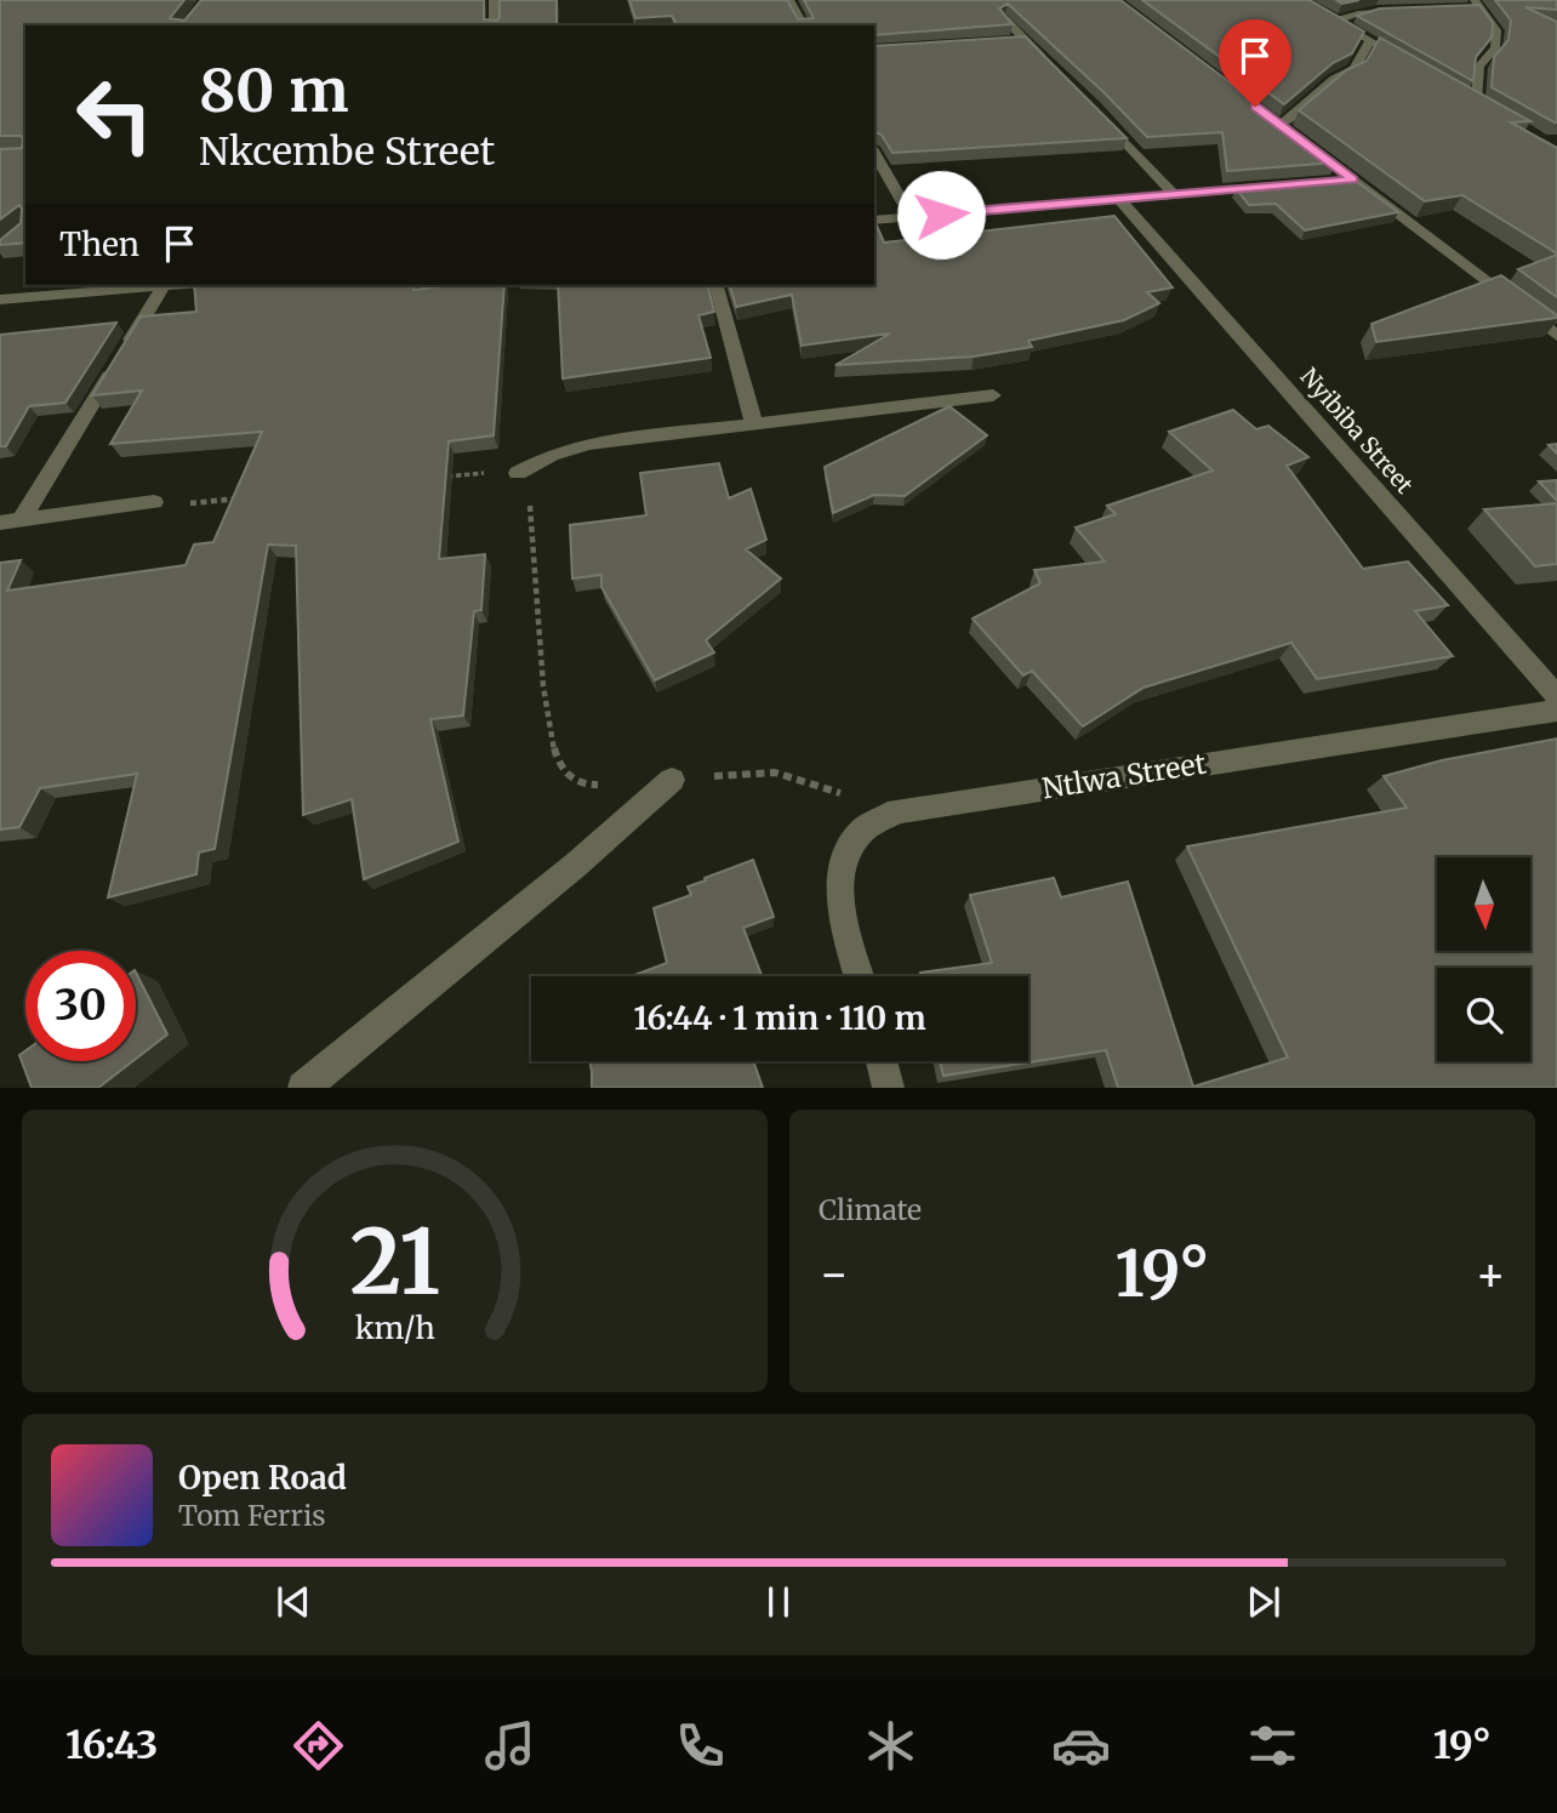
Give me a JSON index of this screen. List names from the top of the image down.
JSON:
{
  "streets": {
    "street": ["Nyibiba Street", "Ntlwa Street"]
  },
  "north": "bottom",
  "page": {
    "turn": ["80 m", "Nkcembe Street"],
    "then": "Then",
    "limit": "30",
    "trip": "16:44 · 1 min · 110 m",
    "tile": "Climate",
    "heat": ["−", "19°", "+"],
    "song": ["Open Road", "Tom Ferris"],
    "tabs": ["16:43", "19°"],
    "gauge": ["21", "km/h"]
  }
}
